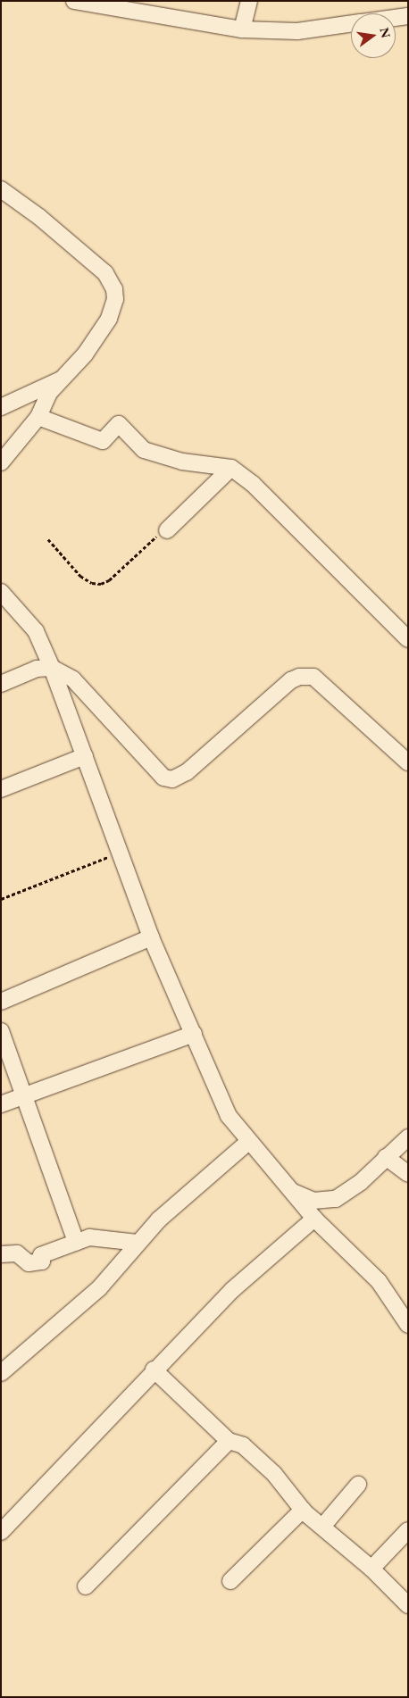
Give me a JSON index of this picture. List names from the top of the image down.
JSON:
{
  "north": "right"
}
